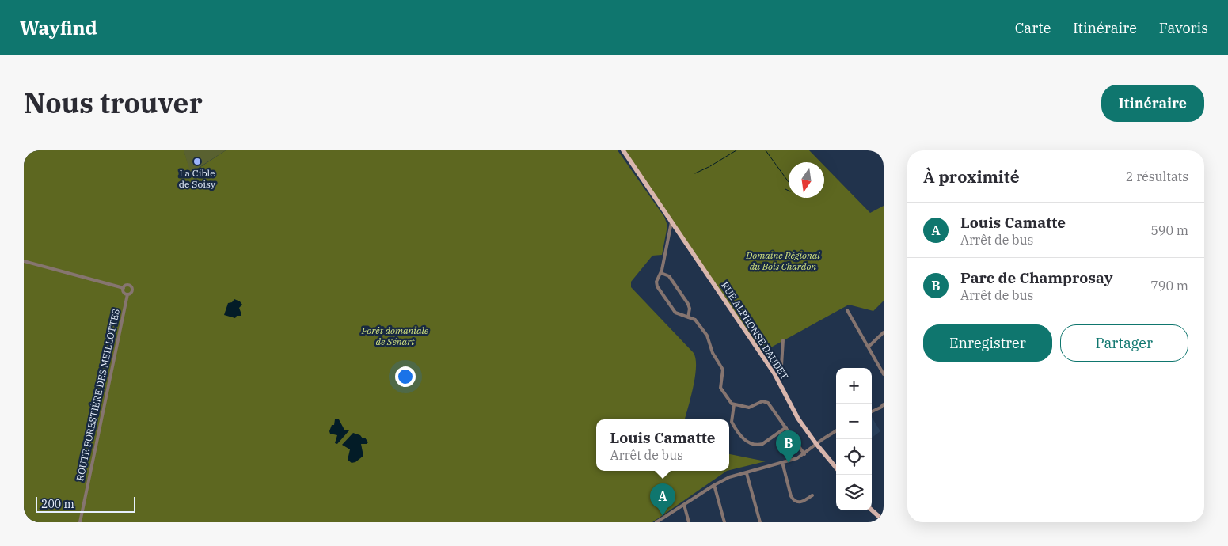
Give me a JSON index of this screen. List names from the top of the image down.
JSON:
{
  "streets": {
    "main road": ["RUE ALPHONSE DAUDET"],
    "street": ["ROUTE FORESTIÈRE DES MEILLOTTES"]
  },
  "parks": ["Domaine Régional du Bois Chardon", "Forêt domaniale de Sénart"],
  "places": ["La Cible de Soisy"],
  "scale_bar": "200 m",
  "north": "bottom",
  "page": {
    "header": "Wayfind",
    "nav": ["Carte", "Itinéraire", "Favoris"],
    "title": "Nous trouver",
    "buttons": [
      "Itinéraire",
      ["Enregistrer", "Partager"]
    ],
    "heading": ["À proximité", "2 résultats"],
    "list": [
      {
        "mark": "A",
        "name": "Louis Camatte",
        "note": "Arrêt de bus",
        "value": "590 m"
      },
      {
        "mark": "B",
        "name": "Parc de Champrosay",
        "note": "Arrêt de bus",
        "value": "790 m"
      }
    ],
    "map_buttons": ["+", "−"],
    "popup": ["Louis Camatte", "Arrêt de bus"],
    "pins": ["B", "A"],
    "scale": "200 m"
  }
}
